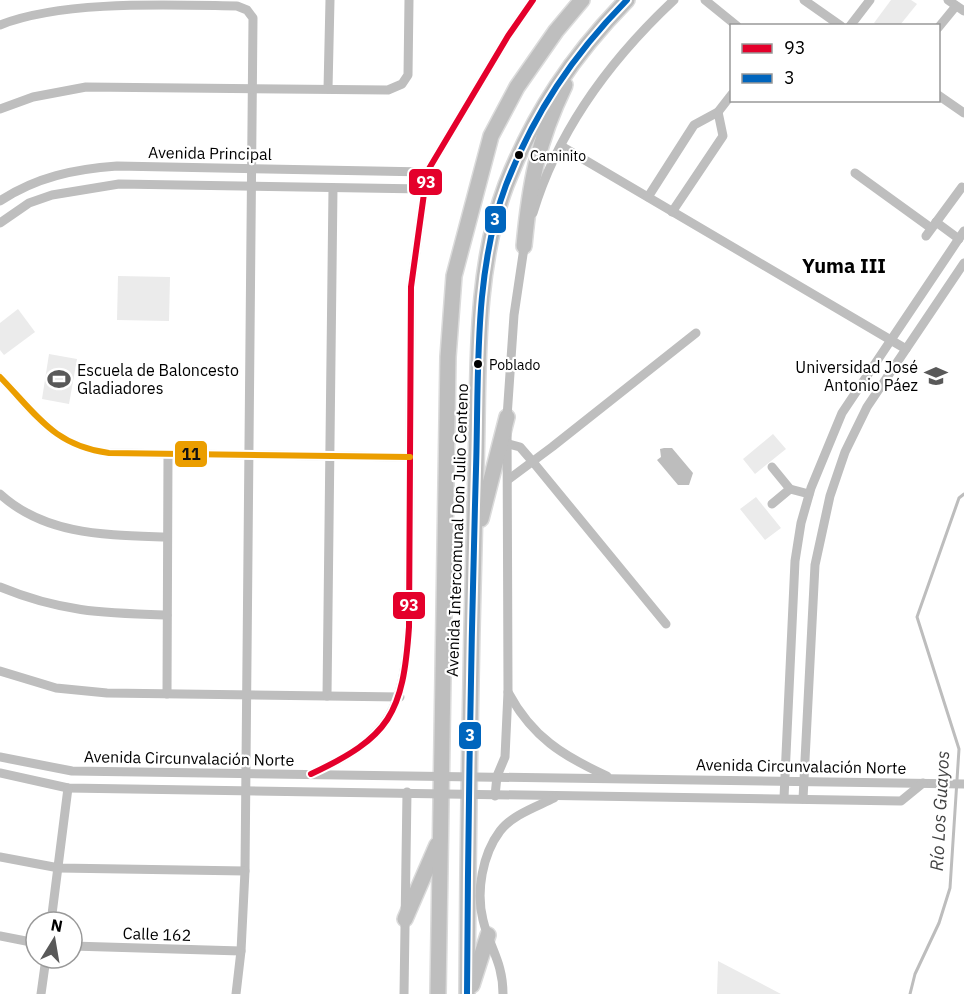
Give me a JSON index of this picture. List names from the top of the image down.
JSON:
{
  "streets": {
    "main road": ["Avenida Intercomunal Don Julio Centeno"],
    "street": ["Avenida Principal", "Avenida Circunvalación Norte", "Calle 162"]
  },
  "crossings": [
    ["Avenida Intercomunal Don Julio Centeno", "Avenida Circunvalación Norte"]
  ],
  "districts": ["Yuma III"],
  "water": ["Río Los Guayos"],
  "places": {
    "other": ["Caminito", "Poblado"],
    "school or university": ["Universidad José Antonio Páez"],
    "sports": ["Escuela de Baloncesto Gladiadores"]
  },
  "lines": ["transit line 93", "transit line 3", "transit line 11"],
  "legend": ["93", "3"],
  "north": "top"
}
